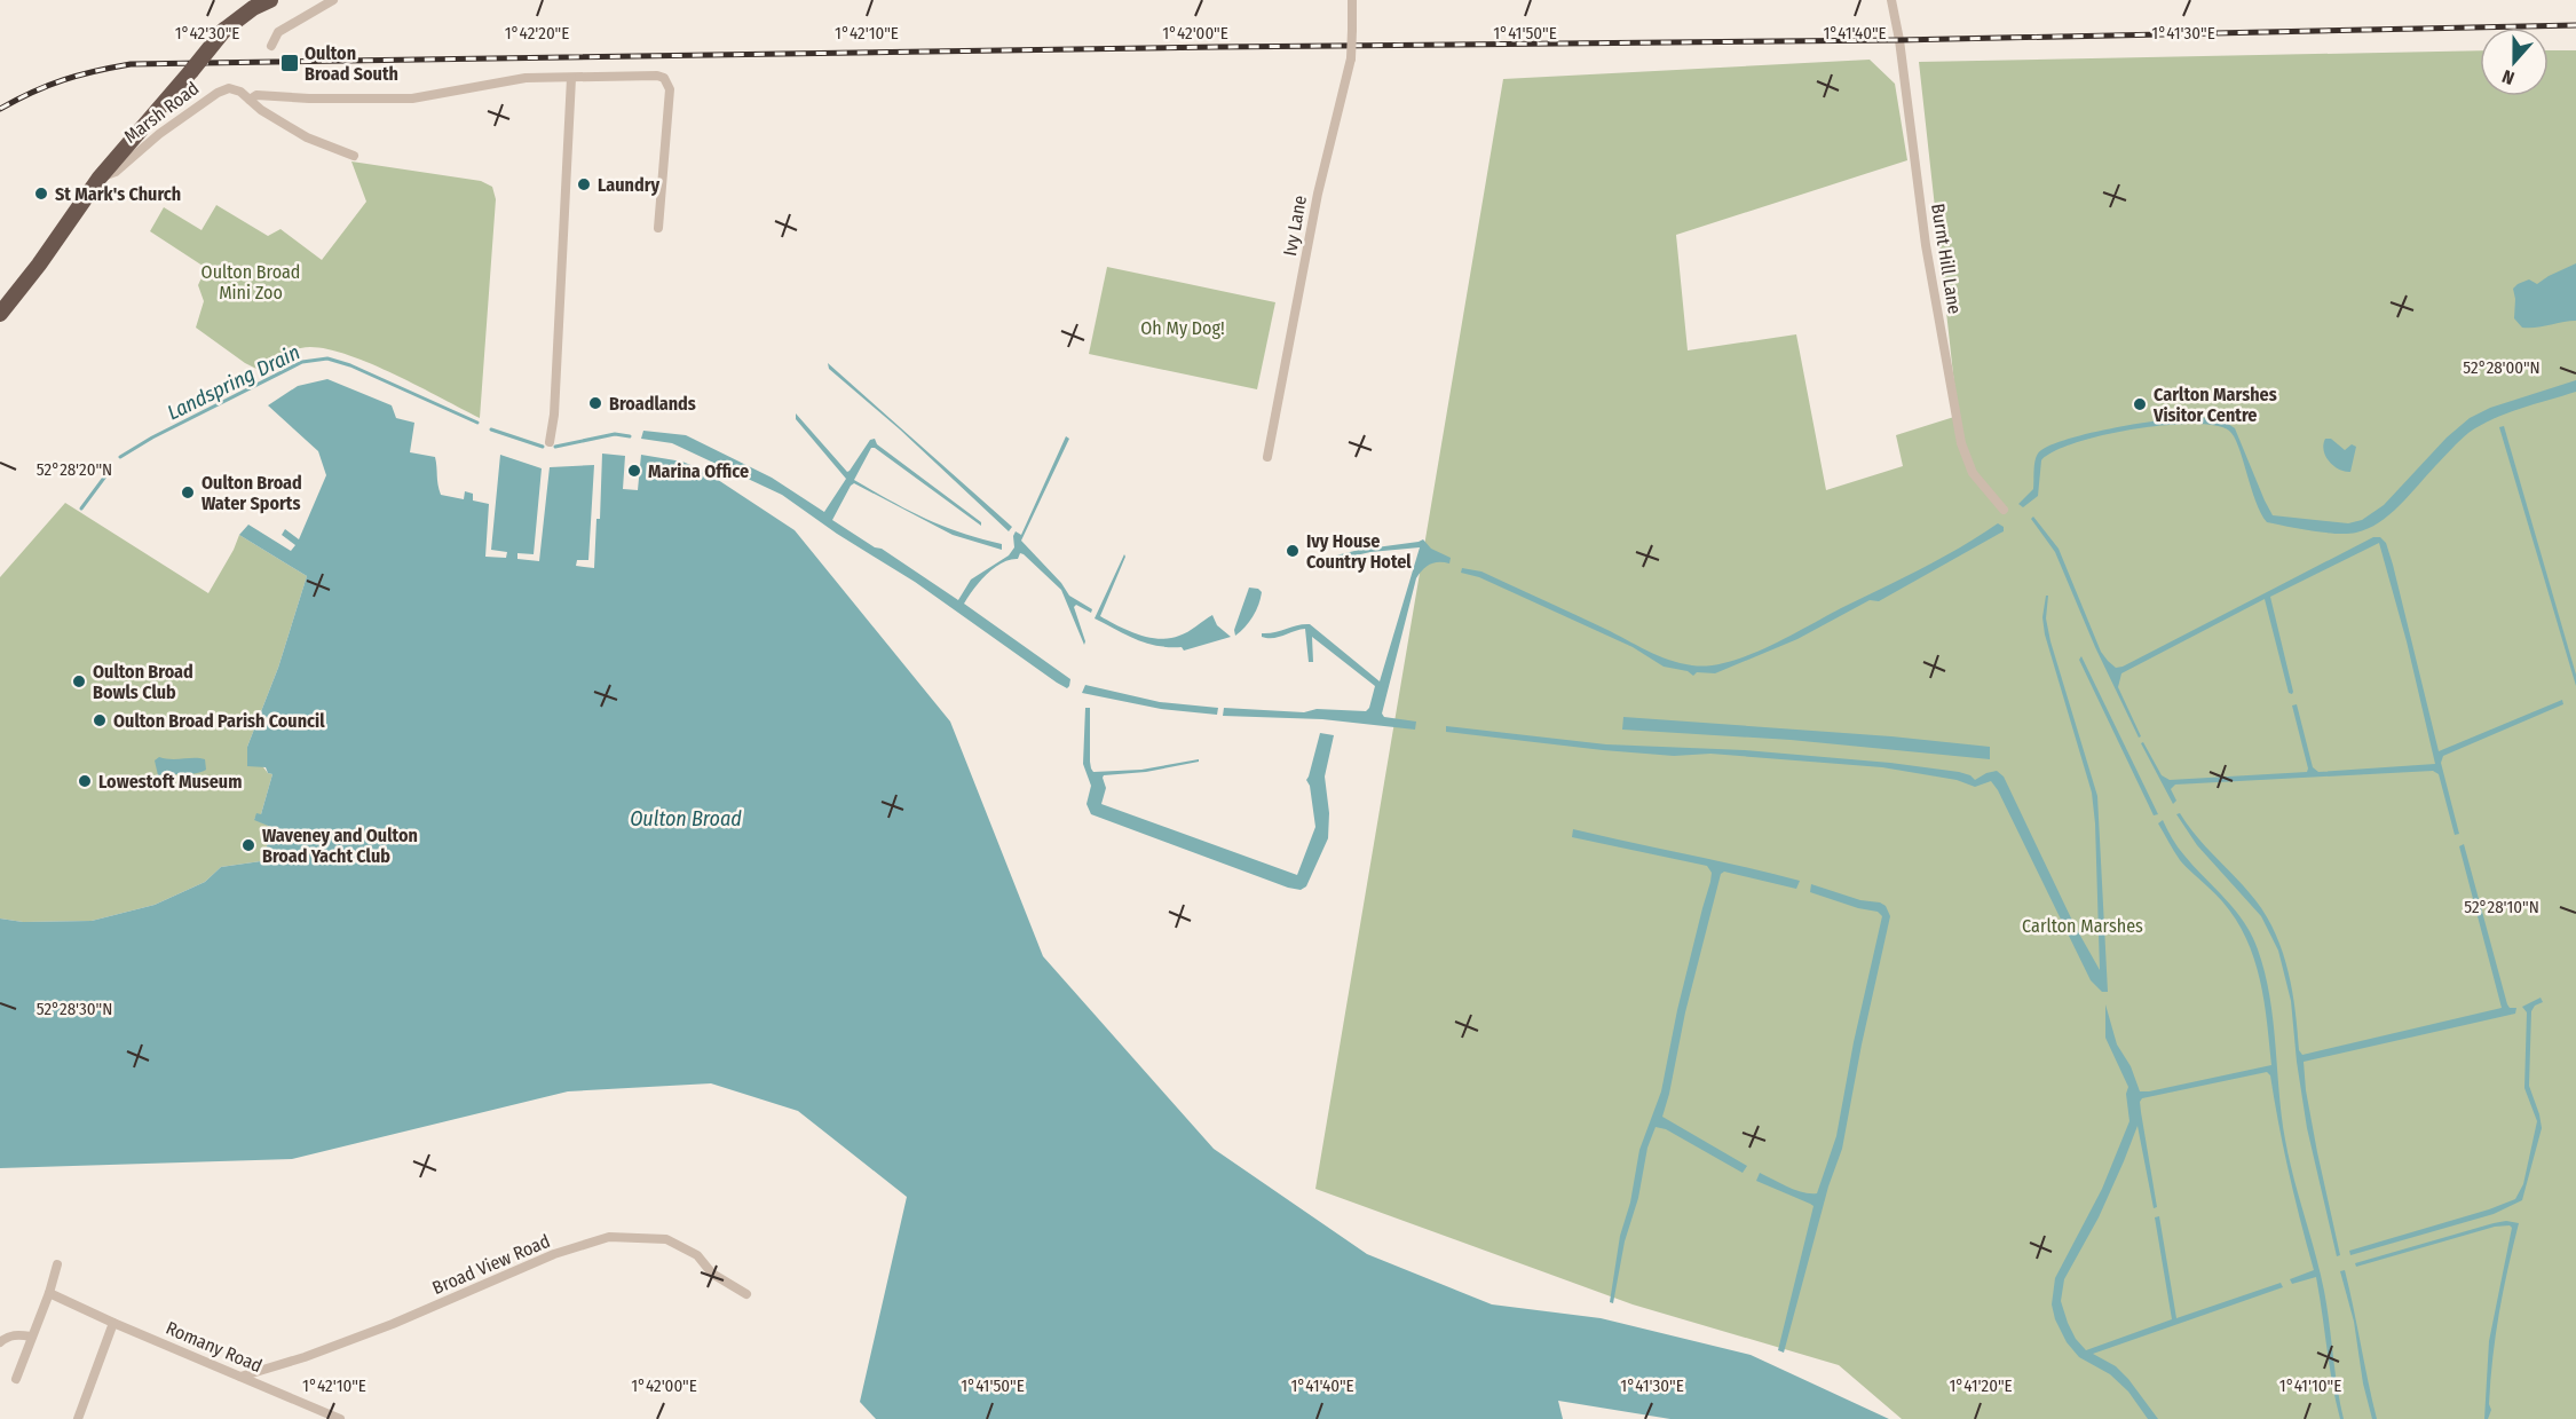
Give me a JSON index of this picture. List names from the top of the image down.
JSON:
{
  "streets": {
    "street": [
      "Marsh Road",
      "Ivy Lane",
      "Burnt Hill Lane",
      "Broad View Road",
      "Romany Road"
    ]
  },
  "crossings": [
    ["Broad View Road", "Romany Road"]
  ],
  "water": ["Landspring Drain", "Oulton Broad"],
  "parks": ["Oulton Broad Mini Zoo", "Oh My Dog!", "Carlton Marshes"],
  "places": {
    "transit": ["Oulton Broad South"],
    "other": [
      "Laundry",
      "St Mark's Church",
      "Broadlands",
      "Carlton Marshes Visitor Centre",
      "Marina Office",
      "Oulton Broad Water Sports",
      "Ivy House Country Hotel",
      "Oulton Broad Bowls Club",
      "Oulton Broad Parish Council",
      "Lowestoft Museum",
      "Waveney and Oulton Broad Yacht Club"
    ]
  },
  "north": "bottom",
  "coordinates": [
    "1°42'20\"E",
    "1°41'50\"E",
    "1°42'30\"E",
    "1°42'10\"E",
    "1°42'00\"E",
    "1°41'40\"E",
    "1°41'30\"E",
    "52°28'00\"N",
    "52°28'20\"N",
    "52°28'10\"N",
    "52°28'30\"N",
    "1°41'20\"E",
    "1°41'10\"E"
  ]
}
